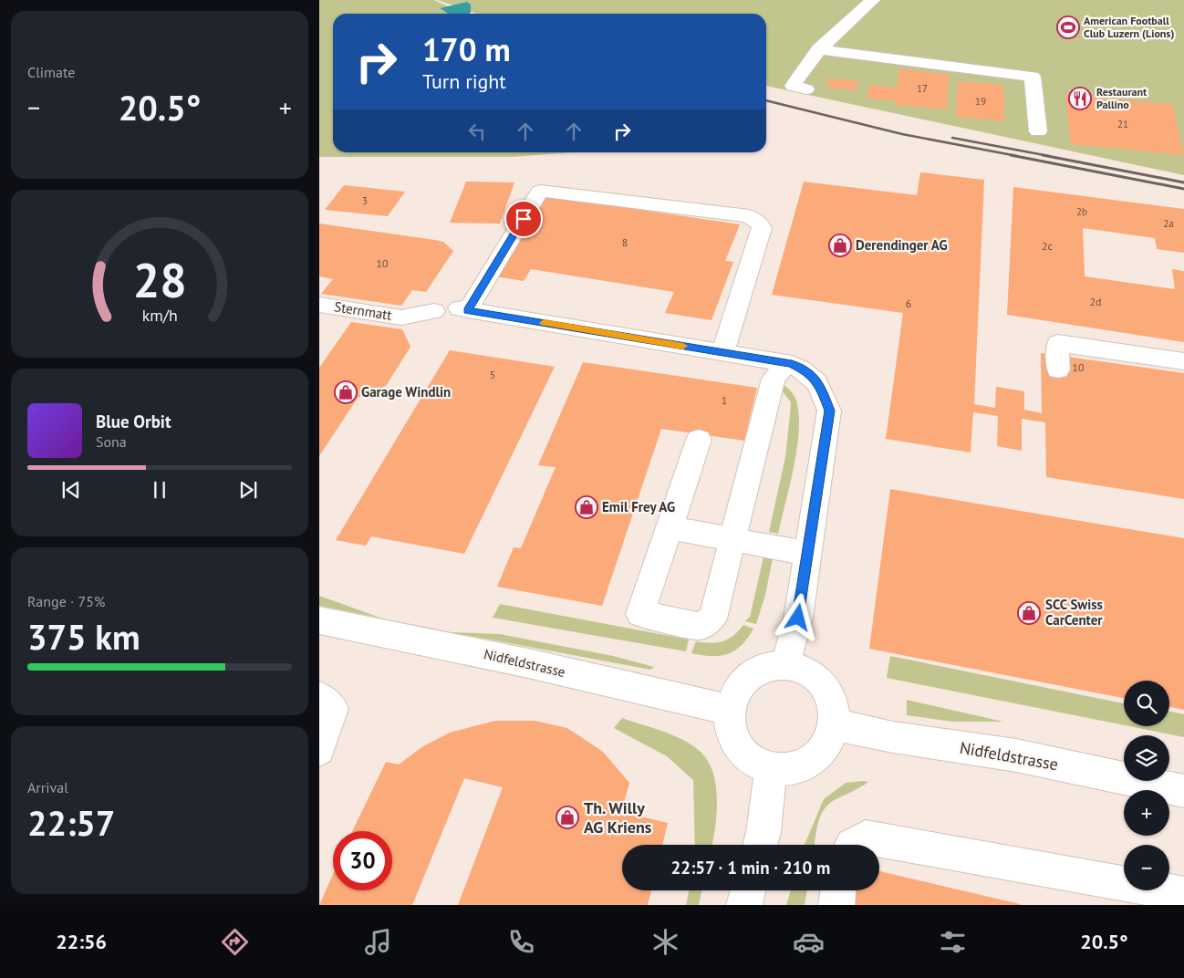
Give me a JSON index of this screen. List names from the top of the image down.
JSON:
{
  "streets": {
    "street": ["Sternmatt", "Nidfeldstrasse"]
  },
  "places": {
    "sports": ["American Football Club Luzern (Lions)"],
    "restaurant": ["Restaurant Pallino"],
    "shop": [
      "Derendinger AG",
      "Garage Windlin",
      "Emil Frey AG",
      "SCC Swiss CarCenter",
      "Th. Willy AG Kriens"
    ]
  },
  "house_numbers": [
    "17",
    "19",
    "21",
    "3",
    "2b",
    "2a",
    "8",
    "2c",
    "10",
    "2d",
    "6",
    "10",
    "5",
    "1"
  ],
  "page": {
    "tile": [
      "Climate",
      ["Range · 75%", "375 km"],
      ["Arrival", "22:57"]
    ],
    "turn": ["170 m", "Turn right"],
    "heat": ["−", "20.5°", "+"],
    "song": ["Blue Orbit", "Sona"],
    "map_buttons": ["+", "−"],
    "limit": "30",
    "trip": "22:57 · 1 min · 210 m",
    "tabs": ["22:56", "20.5°"],
    "gauge": ["28", "km/h"]
  }
}
